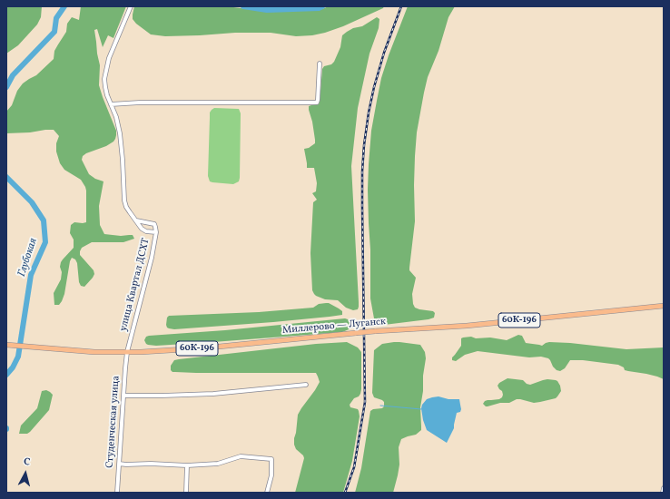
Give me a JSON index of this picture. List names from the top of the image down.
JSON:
{
  "streets": {
    "main road": ["60К-196", "Миллерово — Луганск"],
    "street": ["улица Квартал ДСХТ", "Студенческая улица"]
  },
  "crossings": [
    ["улица Квартал ДСХТ", "Миллерово — Луганск"],
    ["улица Квартал ДСХТ", "Студенческая улица"],
    ["Миллерово — Луганск", "Студенческая улица"]
  ],
  "water": ["Глубокая"],
  "north": "top"
}
